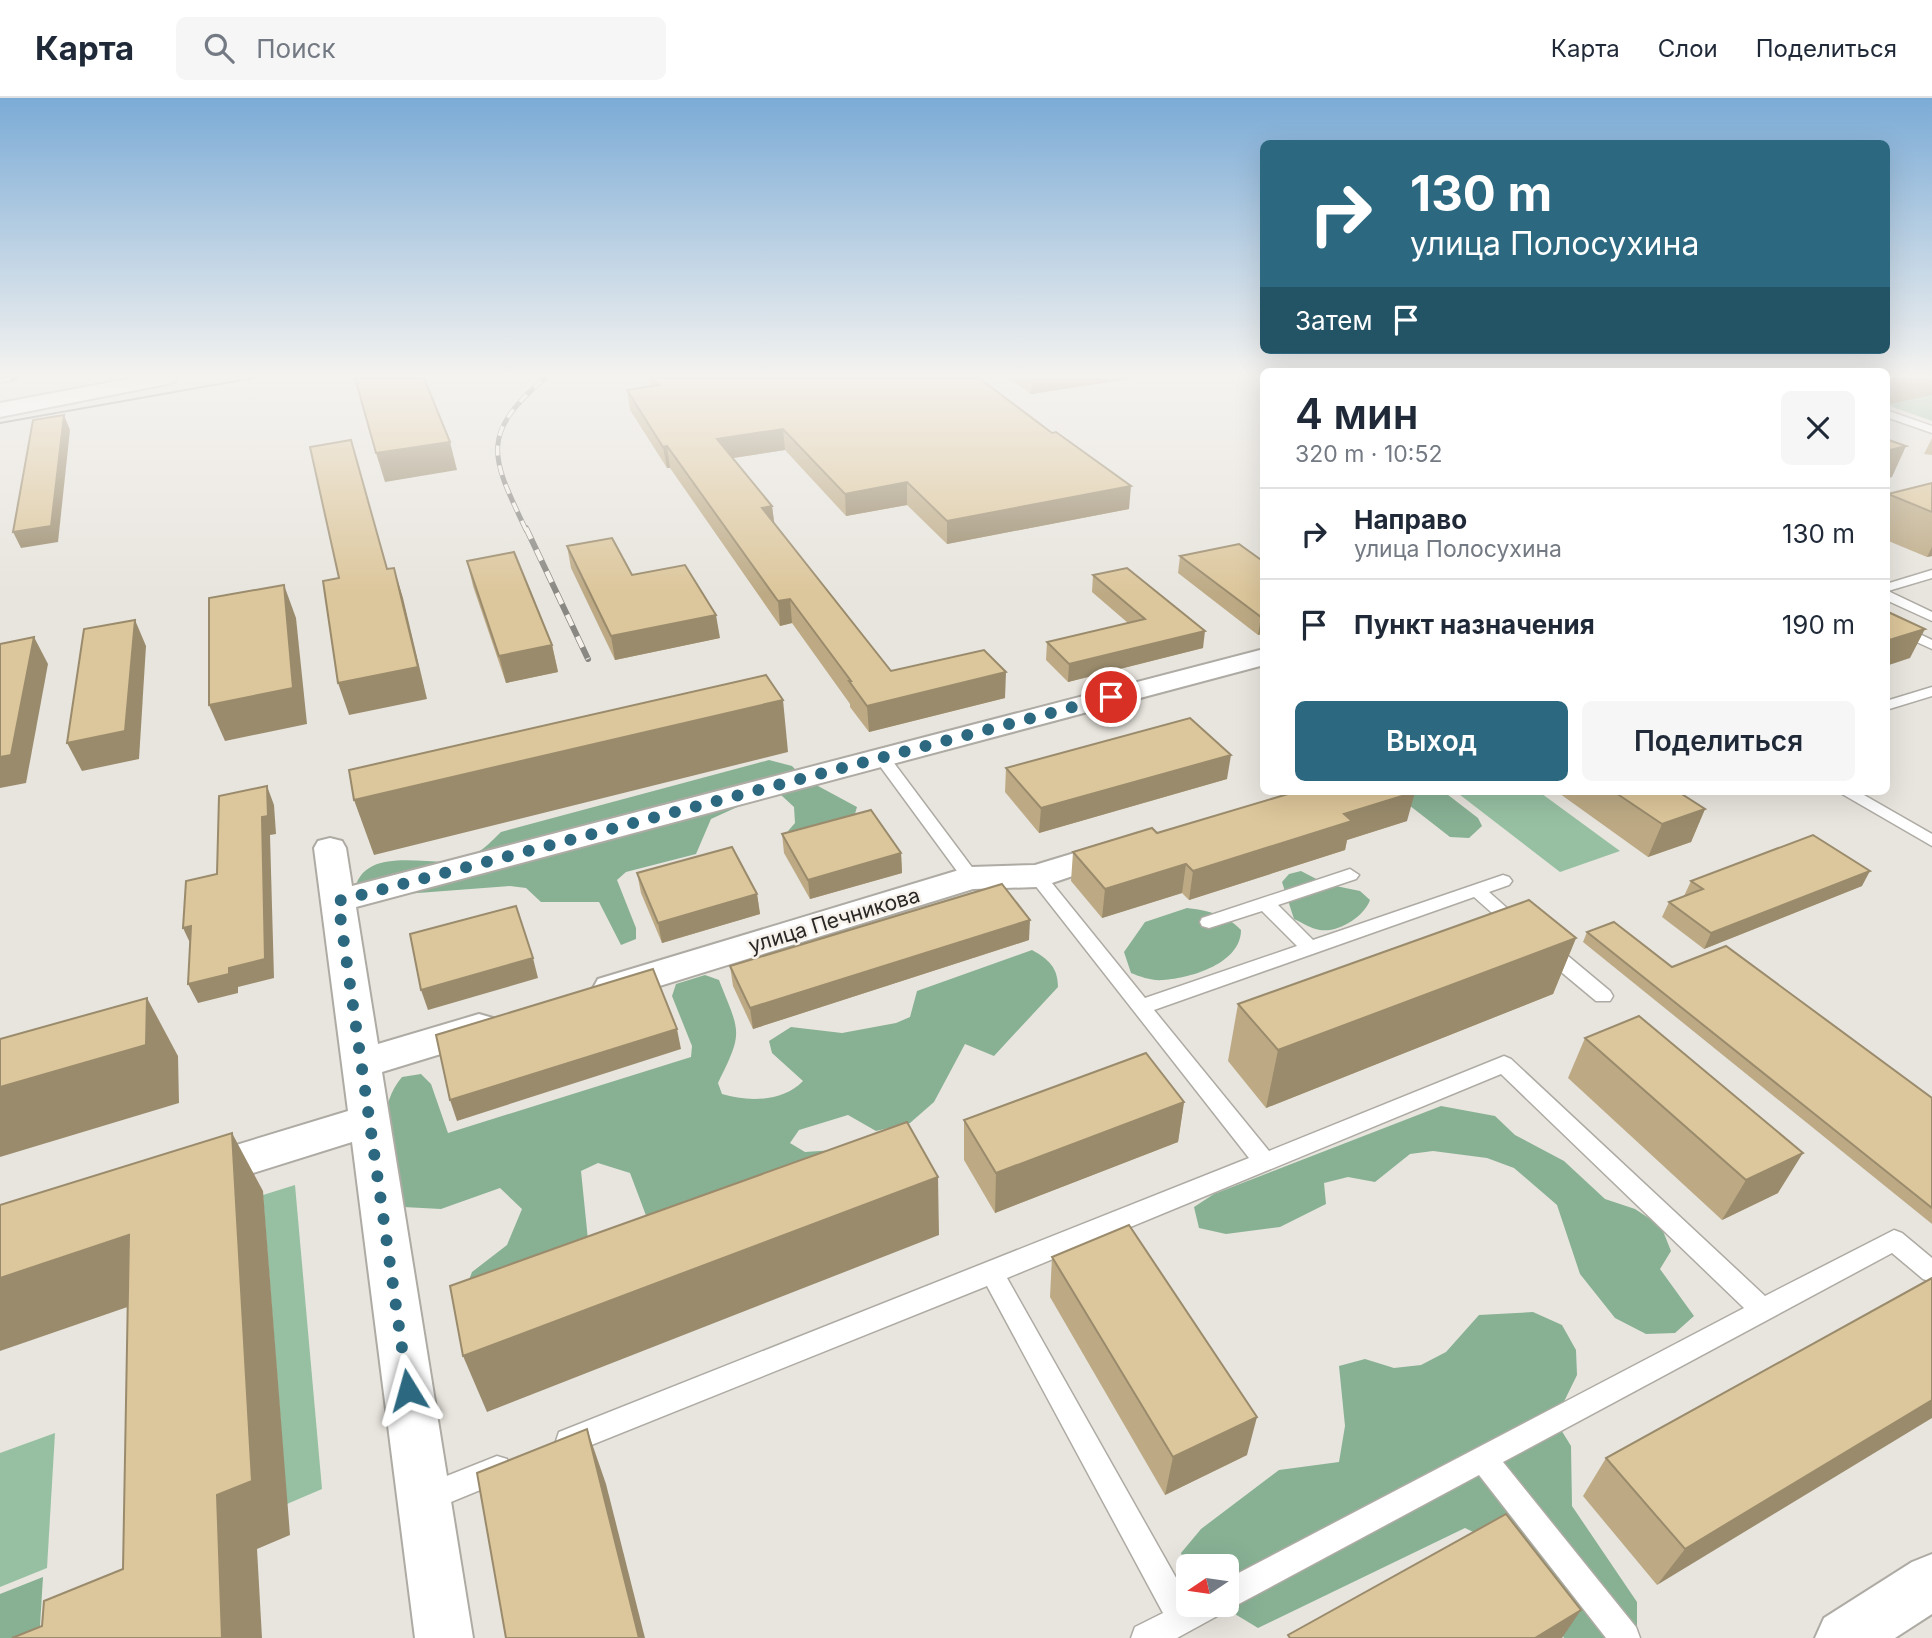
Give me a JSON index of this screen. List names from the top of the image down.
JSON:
{
  "streets": {
    "street": ["улица Печникова"]
  },
  "north": "left",
  "page": {
    "header": "Карта",
    "search": "Поиск",
    "nav": ["Карта", "Слои", "Поделиться"],
    "turn": ["130 m", "улица Полосухина"],
    "then": "Затем",
    "heading": ["4 мин", "320 m · 10:52"],
    "list": [
      {
        "name": "Направо",
        "note": "улица Полосухина",
        "value": "130 m"
      },
      {
        "name": "Пункт назначения",
        "value": "190 m"
      }
    ],
    "buttons": ["Выход", "Поделиться"]
  }
}
